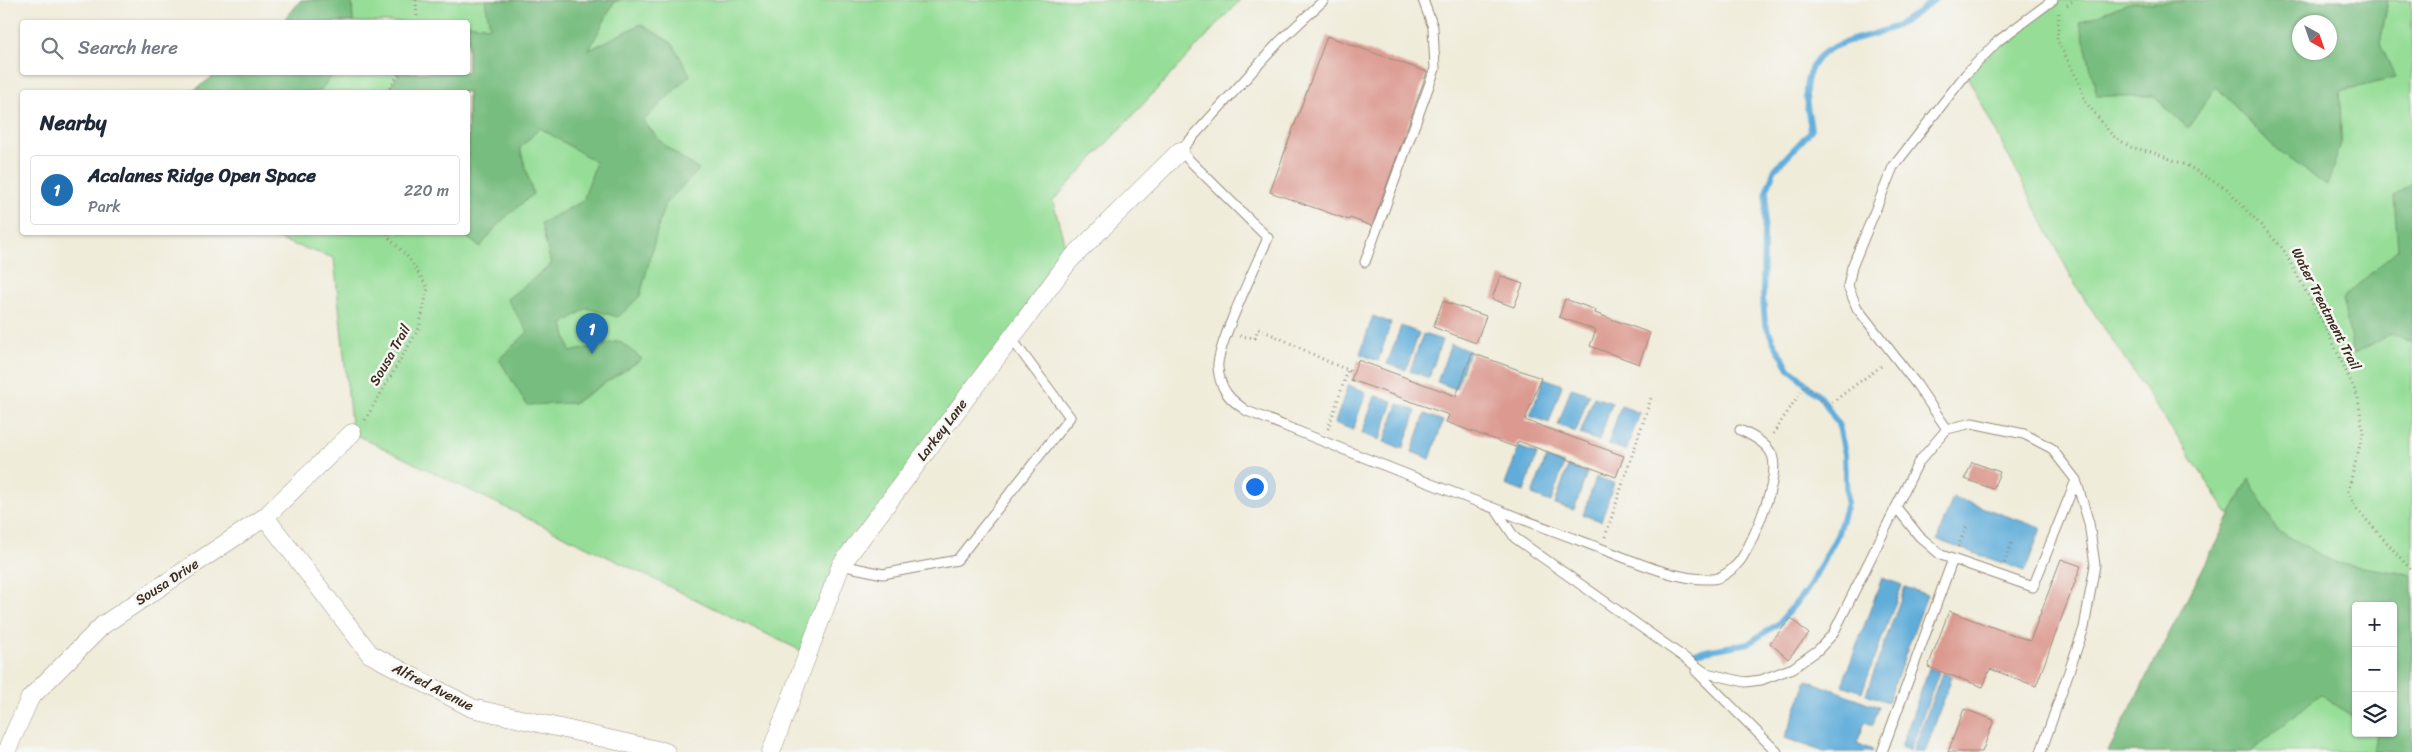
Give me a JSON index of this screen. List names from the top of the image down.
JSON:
{
  "streets": {
    "street": ["Larkey Lane", "Sousa Drive", "Alfred Avenue"],
    "path": ["Water Treatment Trail", "Sousa Trail"]
  },
  "crossings": [
    ["Sousa Trail", "Sousa Drive"],
    ["Sousa Drive", "Alfred Avenue"]
  ],
  "north": "bottom right",
  "page": {
    "search": "Search here",
    "heading": "Nearby",
    "list": [
      {
        "mark": "1",
        "name": "Acalanes Ridge Open Space",
        "note": "Park",
        "value": "220 m"
      }
    ],
    "pins": "1",
    "map_buttons": ["+", "−"]
  }
}
